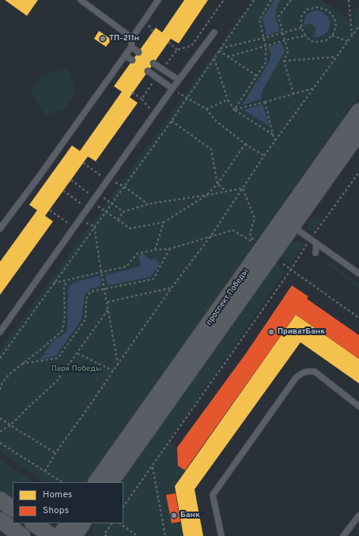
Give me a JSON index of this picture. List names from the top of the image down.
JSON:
{
  "streets": {
    "main road": ["проспект Победы"]
  },
  "parks": ["Парк Победы"],
  "places": ["ТП-211н", "ПриватБанк", "Банк"],
  "legend": ["Homes", "Shops"]
}
